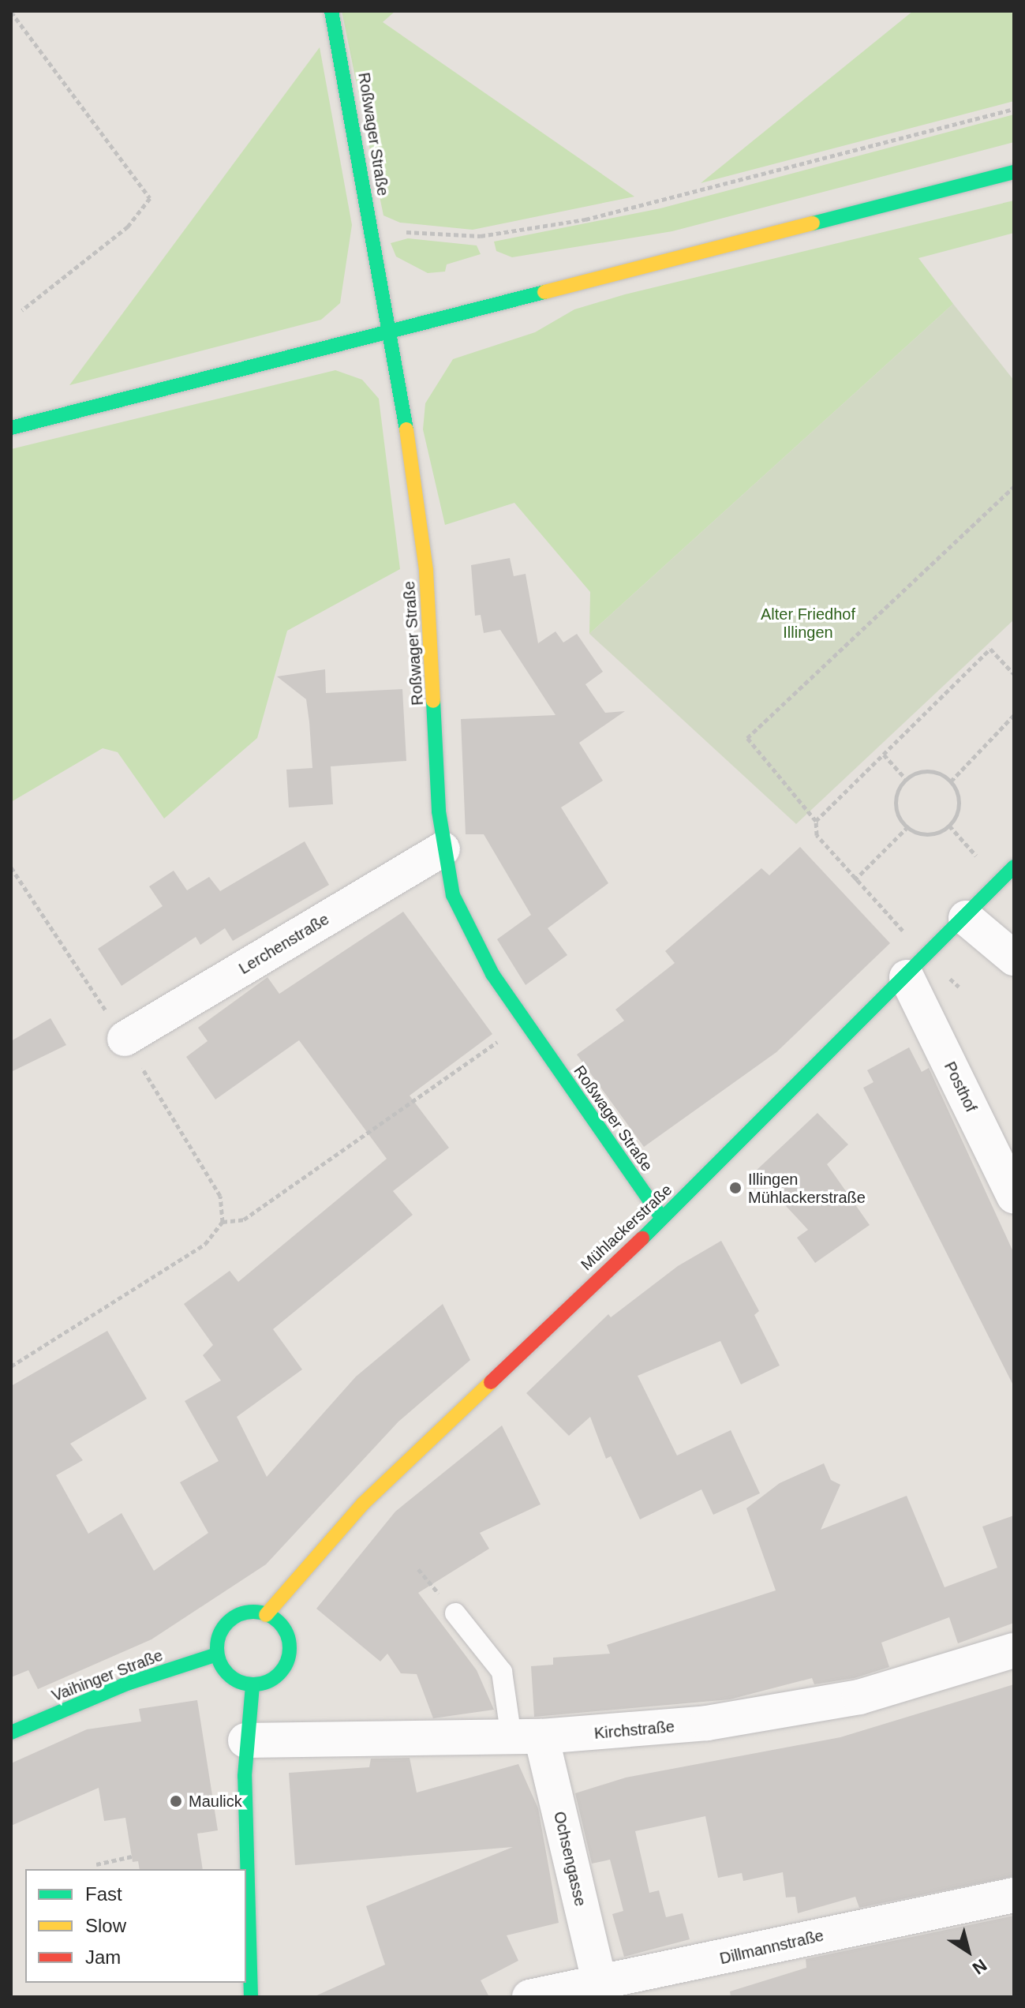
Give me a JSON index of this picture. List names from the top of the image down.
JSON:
{
  "streets": {
    "street": [
      "Roßwager Straße",
      "Lerchenstraße",
      "Posthof",
      "Mühlackerstraße",
      "Vaihinger Straße",
      "Kirchstraße",
      "Ochsengasse",
      "Dillmannstraße"
    ]
  },
  "crossings": [
    ["Roßwager Straße", "Lerchenstraße"],
    ["Roßwager Straße", "Mühlackerstraße"],
    ["Posthof", "Mühlackerstraße"],
    ["Mühlackerstraße", "Vaihinger Straße"],
    ["Kirchstraße", "Ochsengasse"],
    ["Ochsengasse", "Dillmannstraße"]
  ],
  "parks": ["Alter Friedhof Illingen"],
  "places": ["Illingen Mühlackerstraße", "Maulick"],
  "legend": ["Fast", "Slow", "Jam"],
  "north": "bottom right"
}
